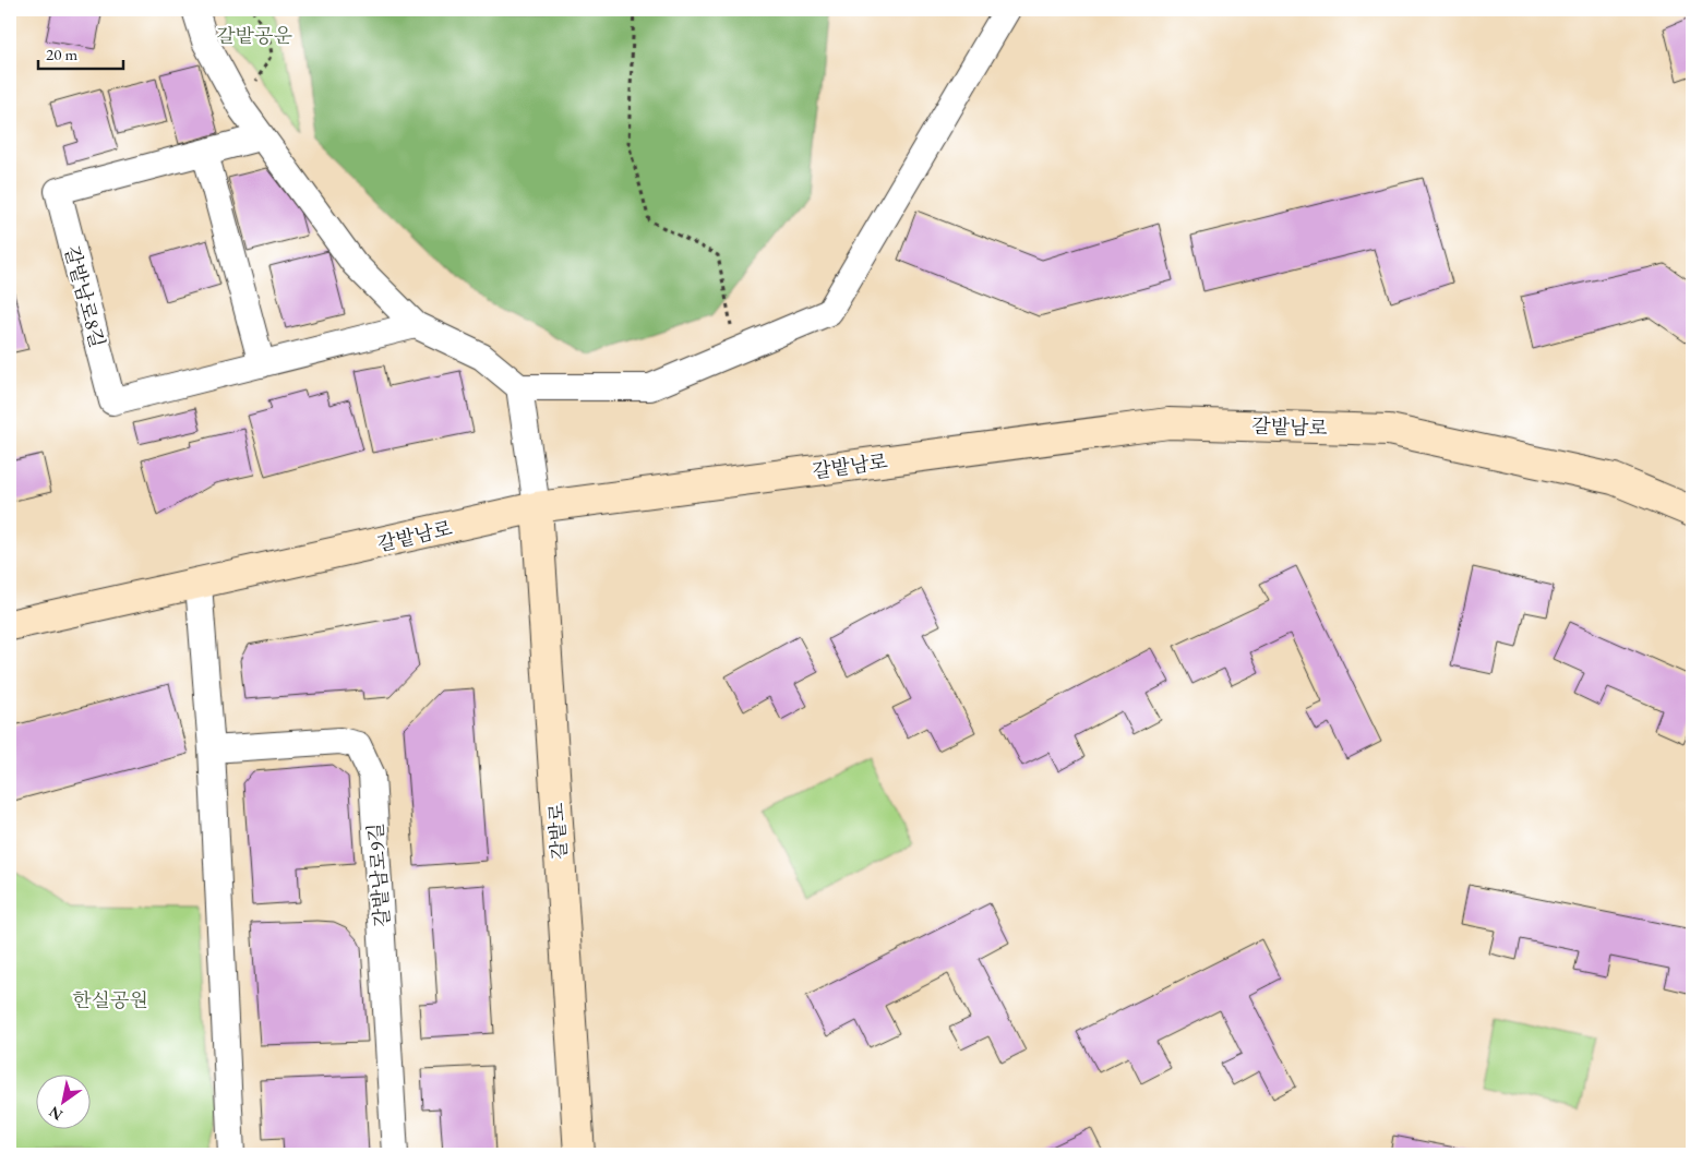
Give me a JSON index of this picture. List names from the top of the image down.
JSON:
{
  "streets": {
    "main road": ["갈밭남로", "갈밭로"],
    "street": ["갈밭남로8길", "갈밭남로9길"]
  },
  "crossings": [
    ["갈밭남로", "갈밭로"]
  ],
  "parks": ["갈밭공운", "한실공원"],
  "scale_bar": "20 m",
  "north": "bottom left"
}
